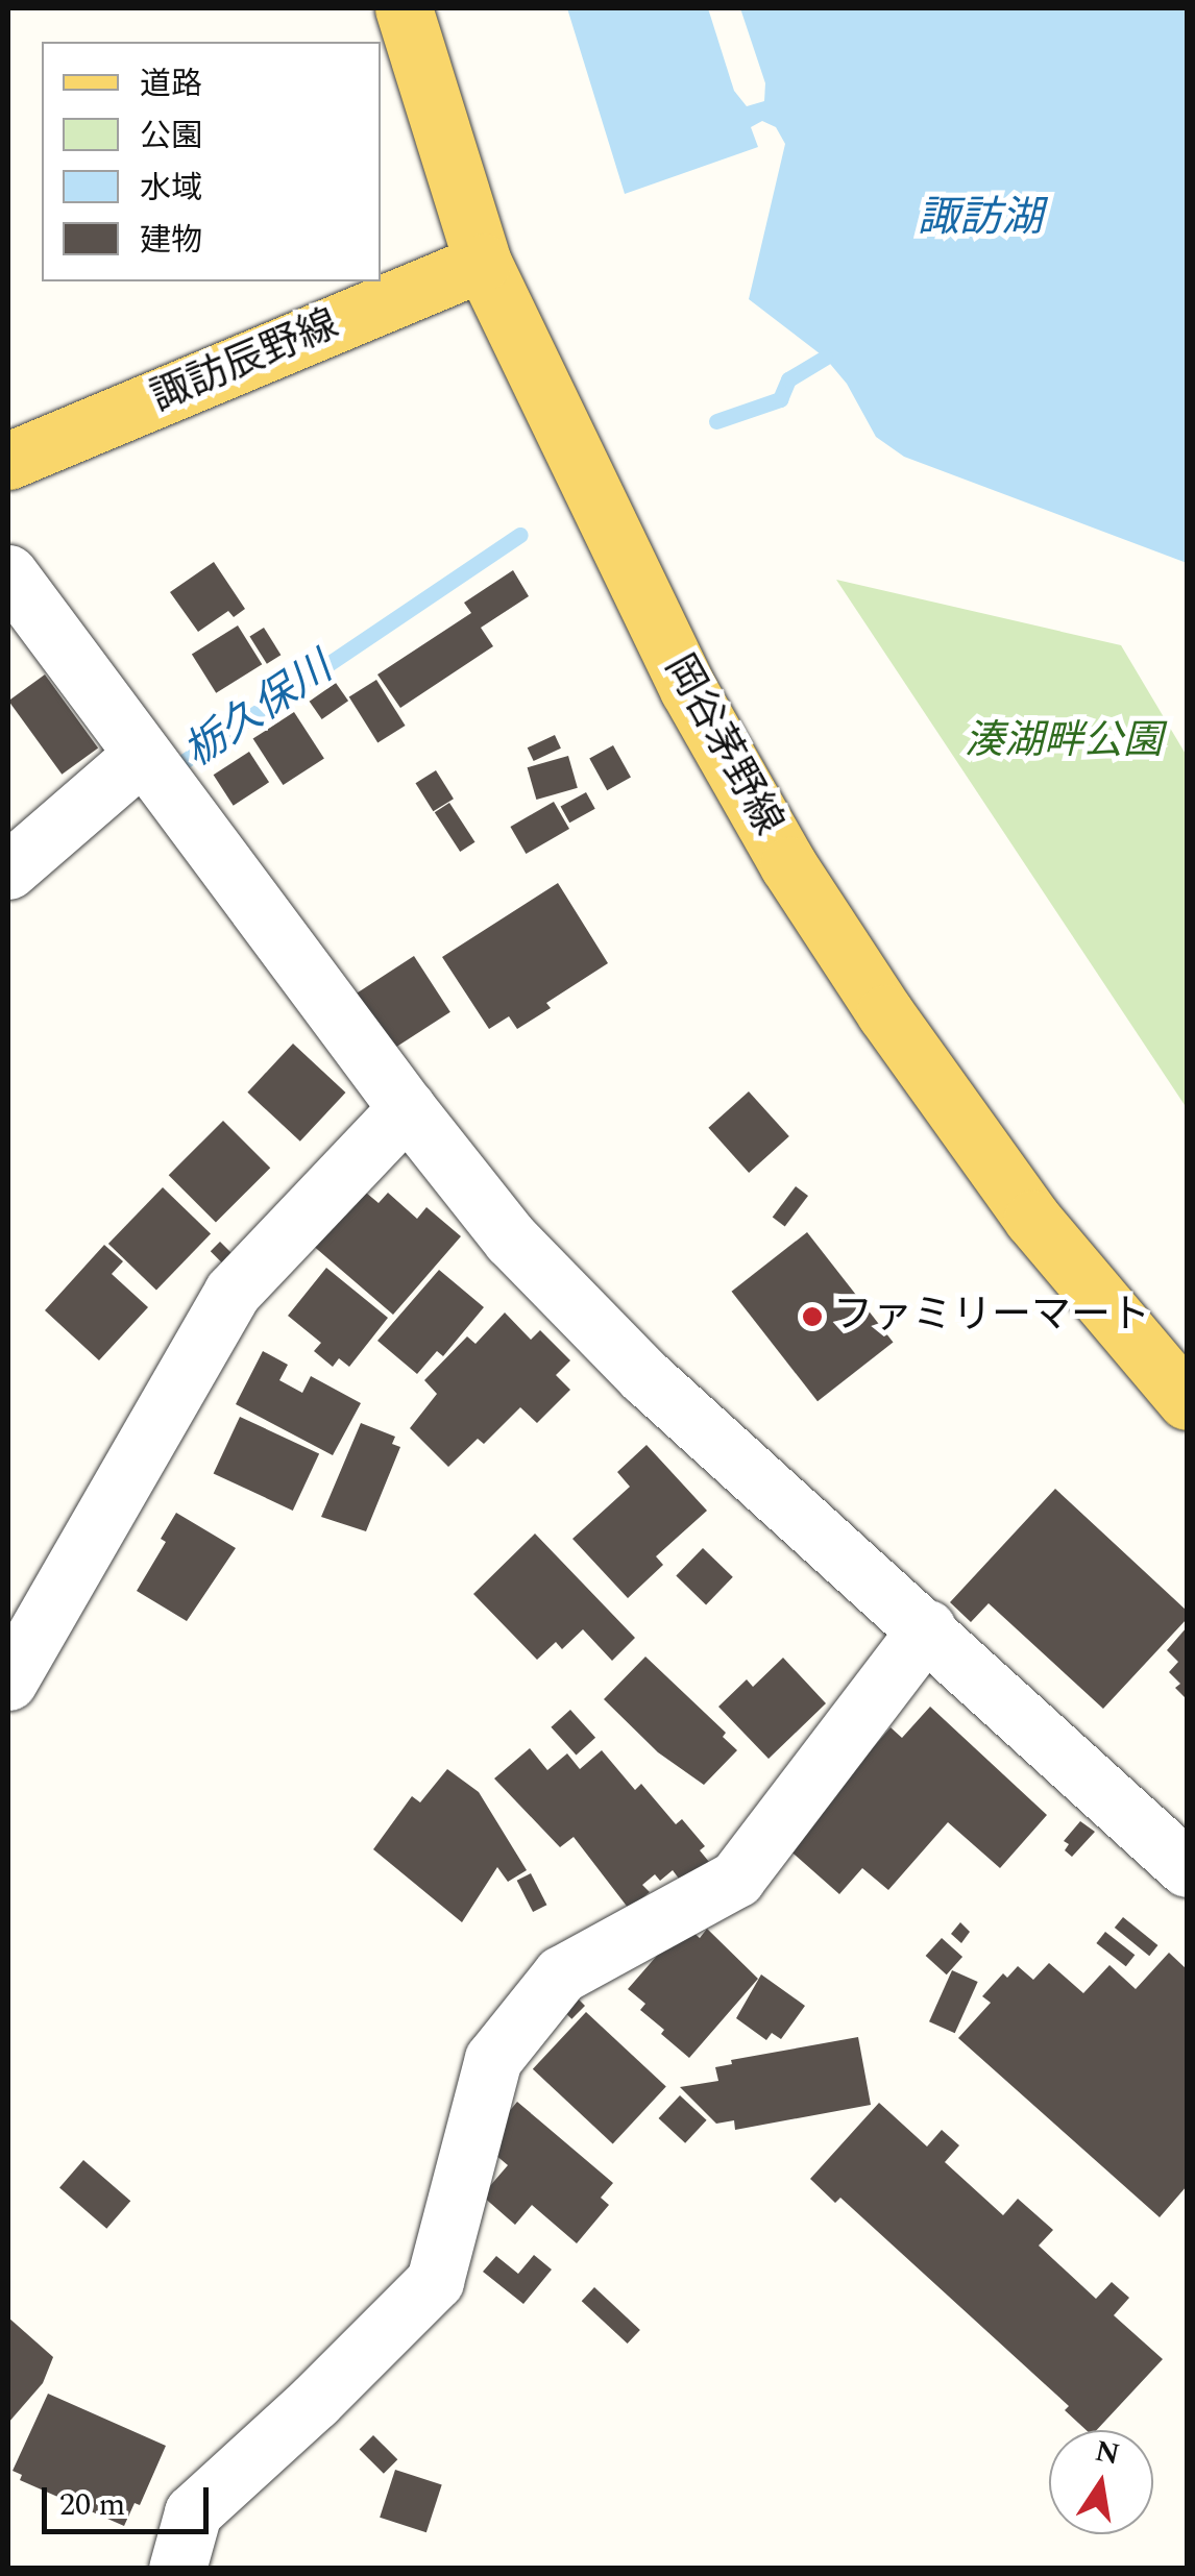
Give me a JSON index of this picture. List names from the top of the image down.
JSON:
{
  "streets": {
    "main road": ["諏訪辰野線", "岡谷茅野線"]
  },
  "crossings": [
    ["諏訪辰野線", "岡谷茅野線"]
  ],
  "water": ["諏訪湖", "栃久保川"],
  "parks": ["湊湖畔公園"],
  "places": ["ファミリーマート"],
  "legend": [
    "道路",
    "公園",
    "水域",
    "建物"
  ],
  "scale_bar": "20 m",
  "north": "top"
}
